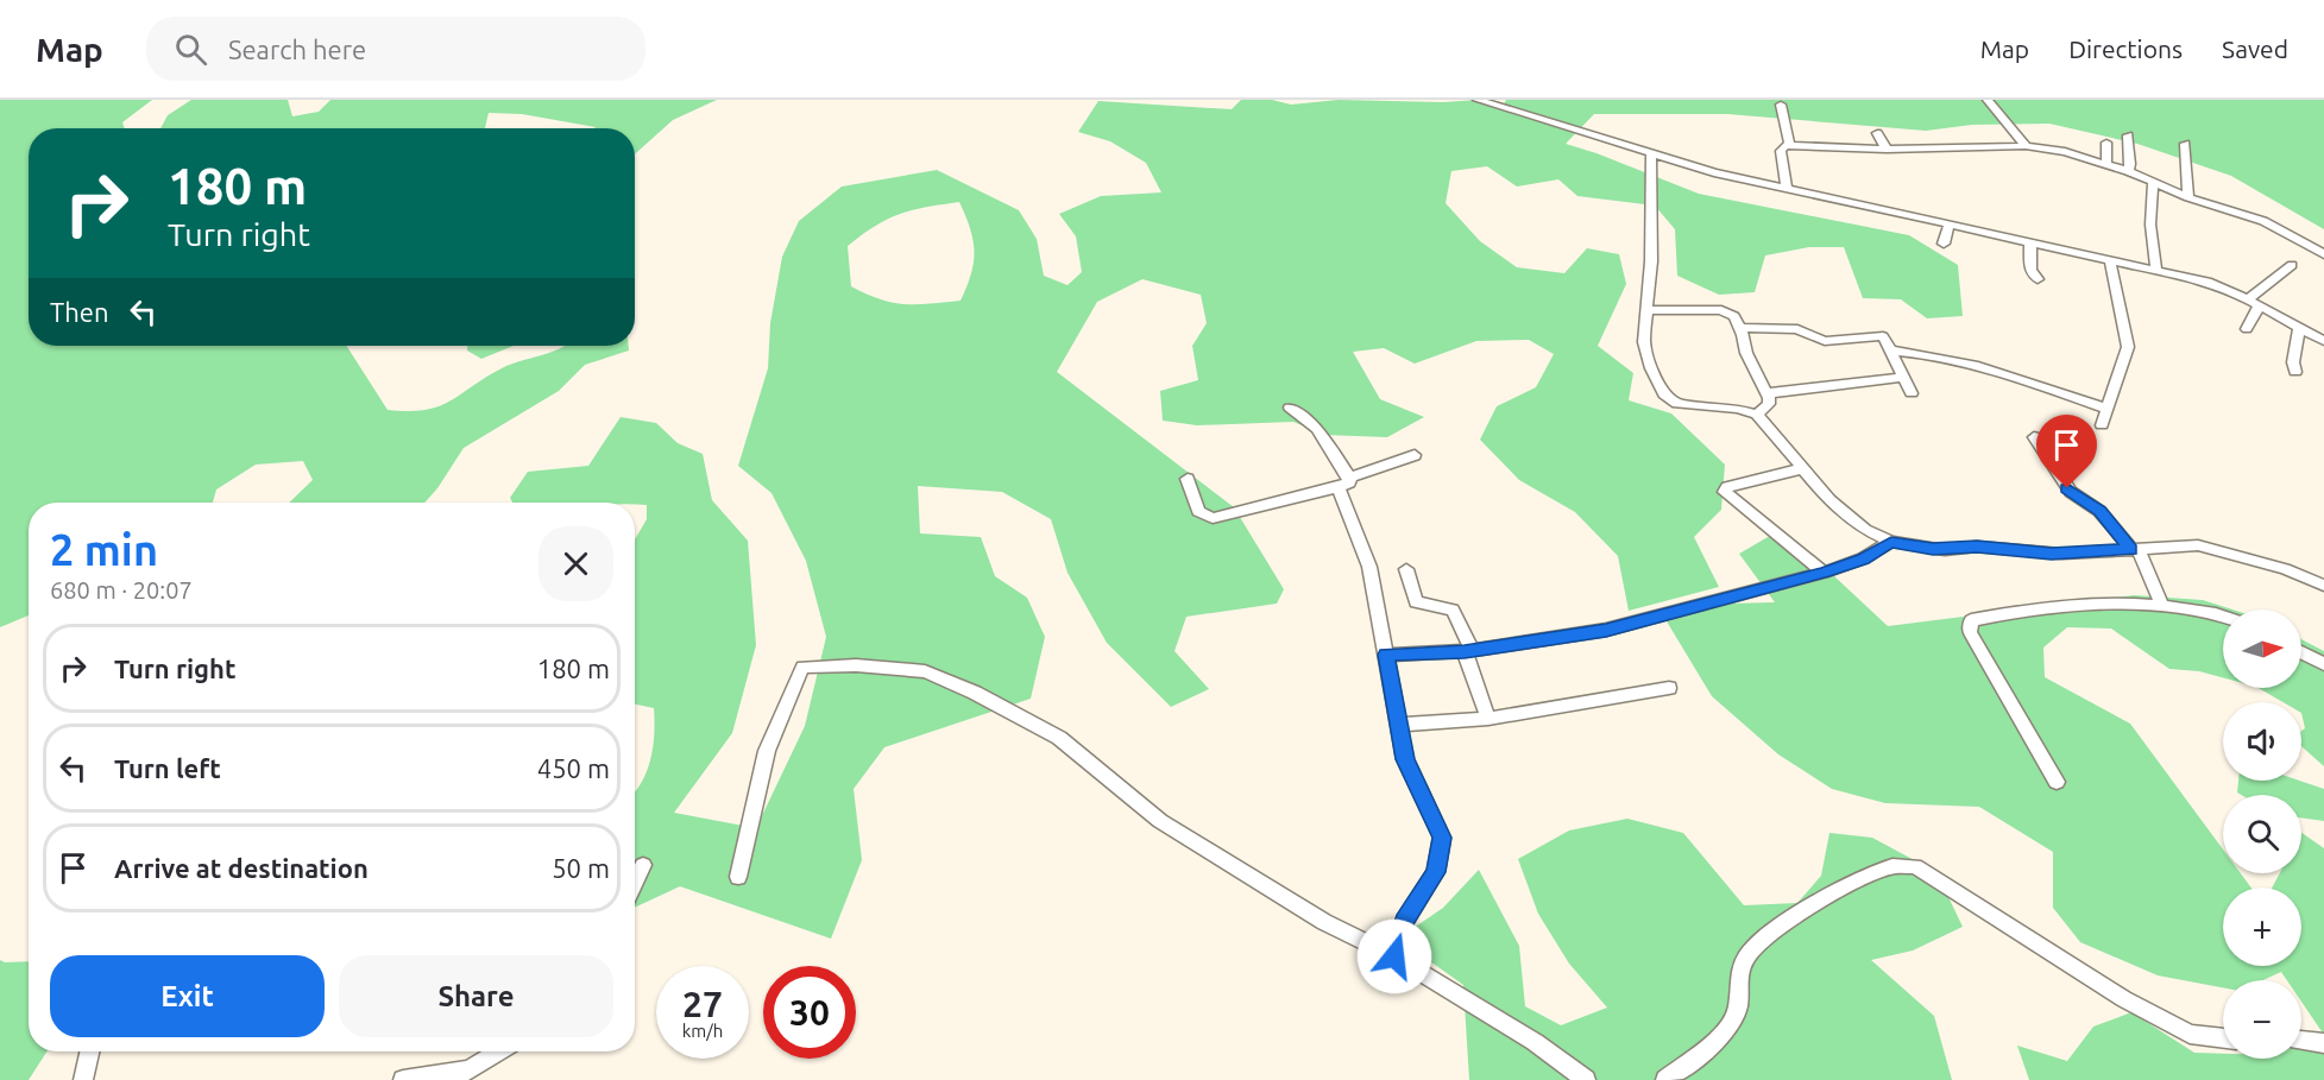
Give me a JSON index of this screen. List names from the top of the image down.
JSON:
{
  "north": "right",
  "page": {
    "header": "Map",
    "search": "Search here",
    "nav": ["Map", "Directions", "Saved"],
    "turn": ["180 m", "Turn right"],
    "then": "Then",
    "heading": ["2 min", "680 m · 20:07"],
    "map_buttons": ["+", "−"],
    "list": [
      {
        "name": "Turn right",
        "value": "180 m"
      },
      {
        "name": "Turn left",
        "value": "450 m"
      },
      {
        "name": "Arrive at destination",
        "value": "50 m"
      }
    ],
    "buttons": ["Exit", "Share"],
    "speed": "27 km/h",
    "limit": "30"
  }
}
